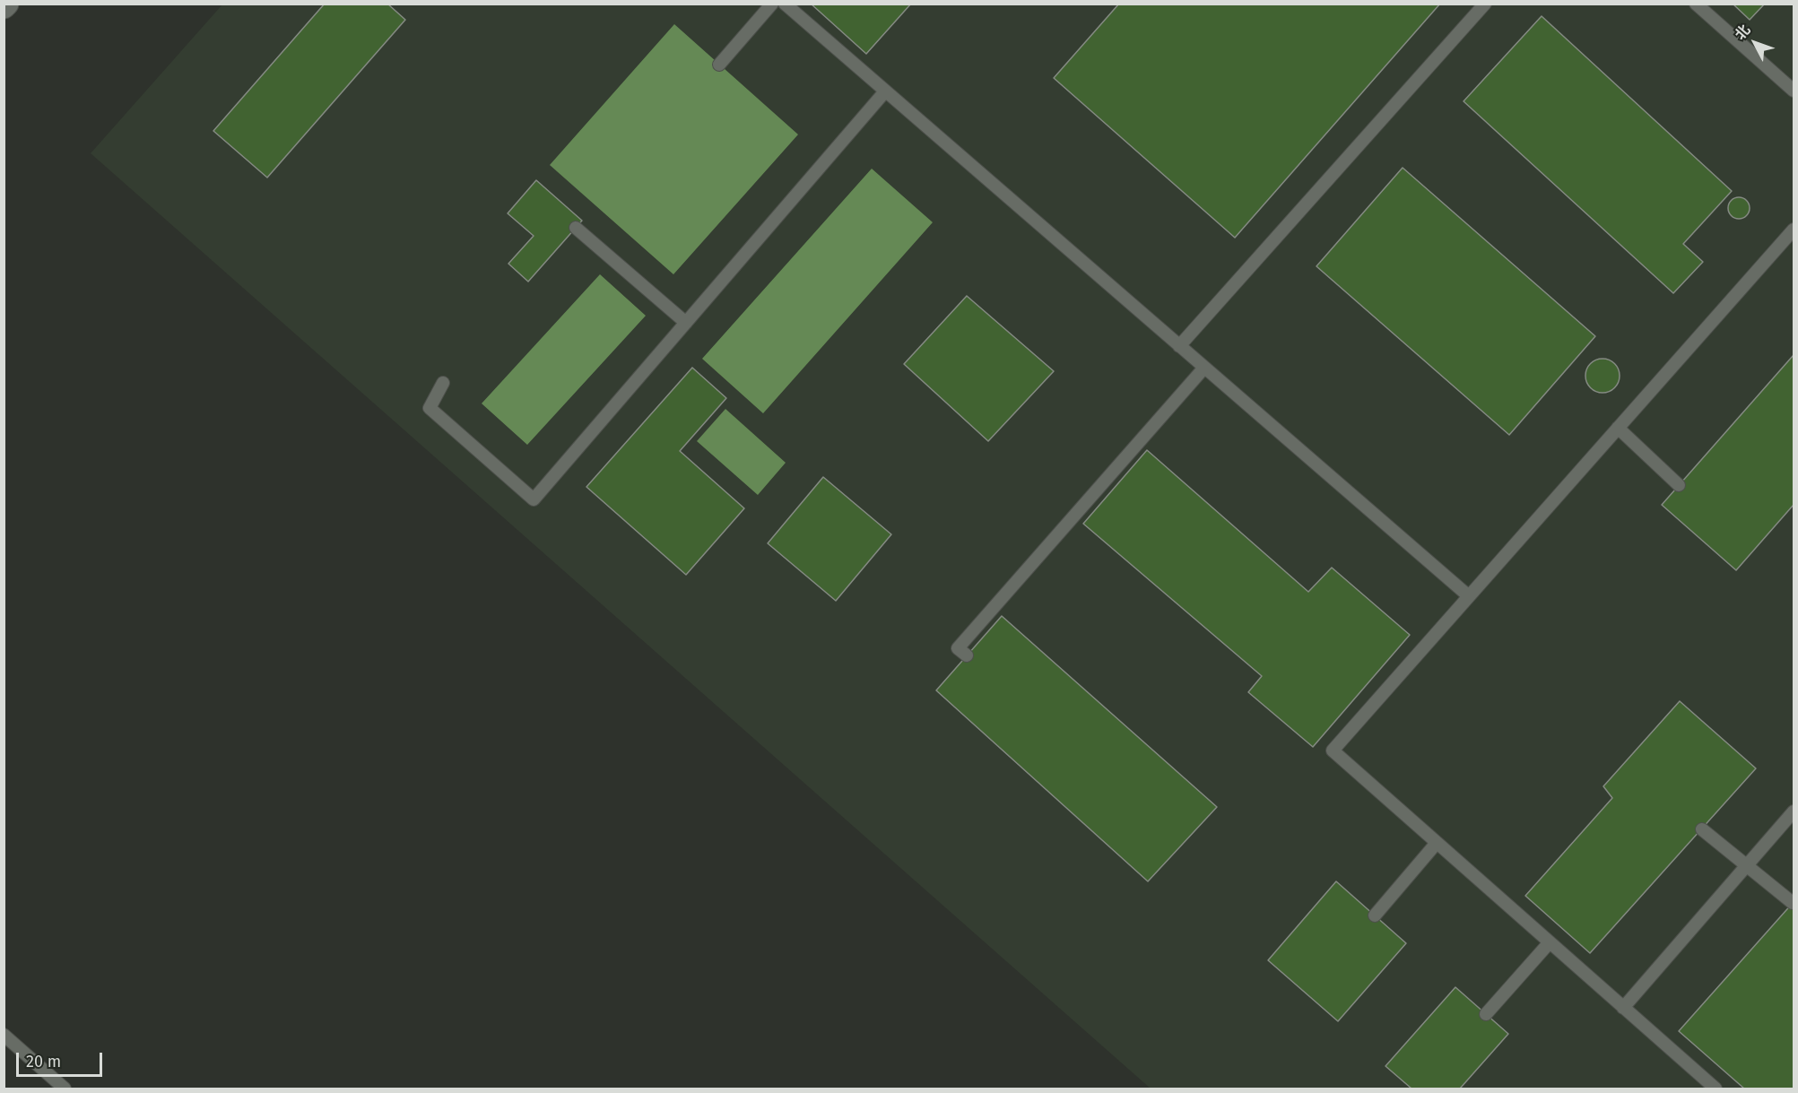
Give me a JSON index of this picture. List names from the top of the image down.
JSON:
{
  "scale_bar": "20 m",
  "north": "top left"
}
